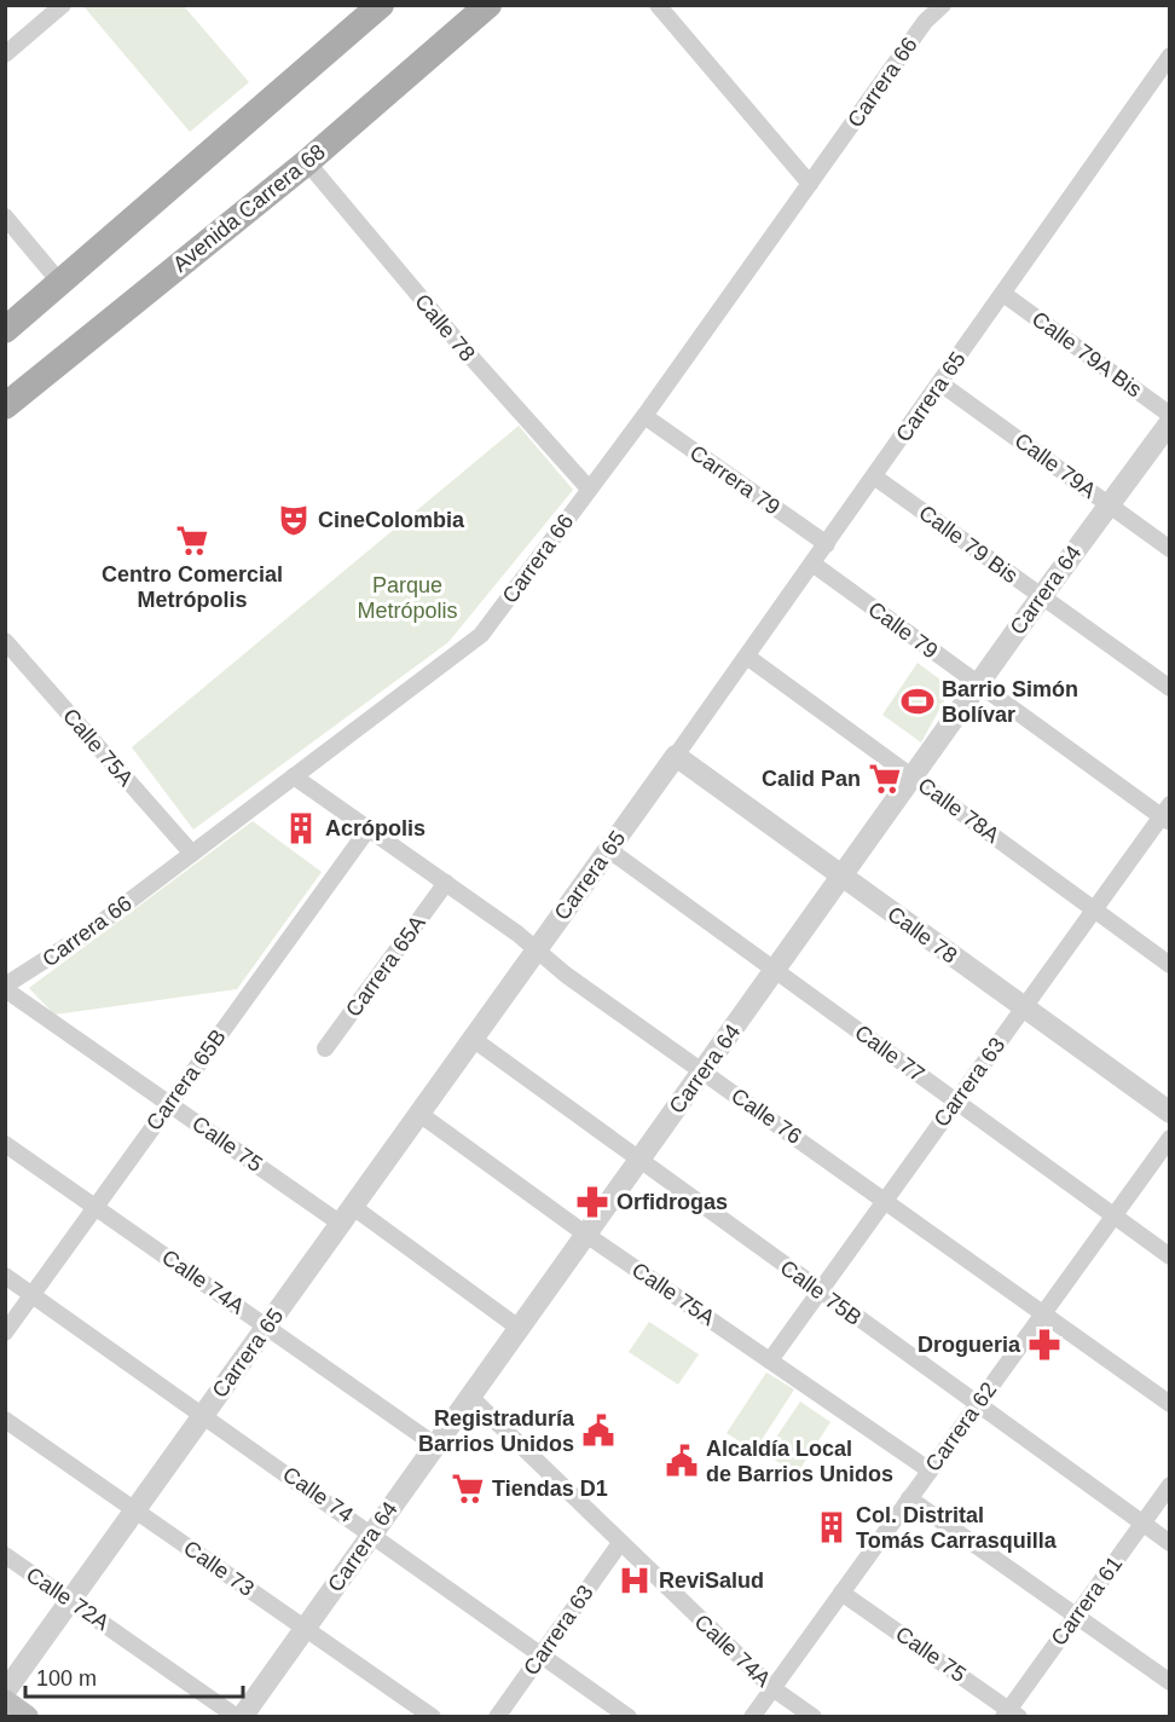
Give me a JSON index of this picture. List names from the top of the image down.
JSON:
{
  "streets": {
    "main road": ["Avenida Carrera 68"],
    "street": [
      "Carrera 66",
      "Calle 78",
      "Calle 79A Bis",
      "Carrera 65",
      "Calle 79A",
      "Carrera 79",
      "Calle 79 Bis",
      "Carrera 64",
      "Calle 79",
      "Calle 75A",
      "Calle 78A",
      "Carrera 65A",
      "Calle 77",
      "Carrera 65B",
      "Carrera 63",
      "Calle 76",
      "Calle 75",
      "Calle 74A",
      "Calle 75B",
      "Carrera 62",
      "Calle 74",
      "Calle 73",
      "Calle 72A",
      "Carrera 61"
    ]
  },
  "crossings": [
    ["Carrera 66", "Calle 78"],
    ["Carrera 66", "Carrera 79"],
    ["Carrera 66", "Calle 75A"],
    ["Carrera 66", "Calle 76"],
    ["Carrera 66", "Calle 75"],
    ["Avenida Carrera 68", "Calle 78"],
    ["Calle 78", "Carrera 65"],
    ["Calle 78", "Carrera 64"],
    ["Calle 78", "Carrera 63"],
    ["Calle 79A Bis", "Carrera 65"],
    ["Carrera 65", "Calle 79A"],
    ["Carrera 65", "Carrera 79"],
    ["Carrera 65", "Calle 79 Bis"],
    ["Carrera 65", "Calle 79"],
    ["Carrera 65", "Calle 75A"],
    ["Carrera 65", "Calle 78A"],
    ["Carrera 65", "Calle 77"],
    ["Carrera 65", "Calle 76"],
    ["Carrera 65", "Calle 75"],
    ["Carrera 65", "Calle 74A"],
    ["Carrera 65", "Calle 75B"],
    ["Carrera 65", "Calle 74"],
    ["Carrera 65", "Calle 73"],
    ["Carrera 65", "Calle 72A"],
    ["Calle 79A", "Carrera 64"],
    ["Calle 79 Bis", "Carrera 64"],
    ["Carrera 64", "Calle 79"],
    ["Carrera 64", "Calle 75A"],
    ["Carrera 64", "Calle 78A"],
    ["Carrera 64", "Calle 77"],
    ["Carrera 64", "Calle 76"],
    ["Carrera 64", "Calle 75"],
    ["Carrera 64", "Calle 74A"],
    ["Carrera 64", "Calle 75B"],
    ["Carrera 64", "Calle 74"],
    ["Carrera 64", "Calle 73"],
    ["Carrera 64", "Calle 72A"],
    ["Calle 79", "Carrera 63"],
    ["Calle 75A", "Carrera 63"],
    ["Calle 75A", "Carrera 62"],
    ["Calle 78A", "Carrera 63"],
    ["Carrera 65A", "Calle 76"],
    ["Calle 77", "Carrera 63"],
    ["Calle 77", "Carrera 62"],
    ["Carrera 65B", "Calle 76"],
    ["Carrera 65B", "Calle 75"],
    ["Carrera 65B", "Calle 74A"],
    ["Carrera 65B", "Calle 74"],
    ["Carrera 63", "Calle 76"],
    ["Carrera 63", "Calle 74A"],
    ["Carrera 63", "Calle 75B"],
    ["Carrera 63", "Calle 74"],
    ["Calle 76", "Carrera 62"],
    ["Calle 75", "Carrera 62"],
    ["Calle 75", "Carrera 61"],
    ["Calle 74A", "Carrera 62"],
    ["Calle 75B", "Carrera 62"],
    ["Calle 75B", "Carrera 61"]
  ],
  "parks": ["Parque Metrópolis"],
  "places": {
    "theatre": ["CineColombia"],
    "supermarket": ["Centro Comercial Metrópolis", "Calid Pan", "Tiendas D1"],
    "sports": ["Barrio Simón Bolívar"],
    "building": ["Acrópolis", "Col. Distrital Tomás Carrasquilla"],
    "pharmacy": ["Orfidrogas", "Drogueria"],
    "public building": ["Registraduría Barrios Unidos", "Alcaldía Local de Barrios Unidos"],
    "hospital": ["ReviSalud"]
  },
  "scale_bar": "100 m"
}
